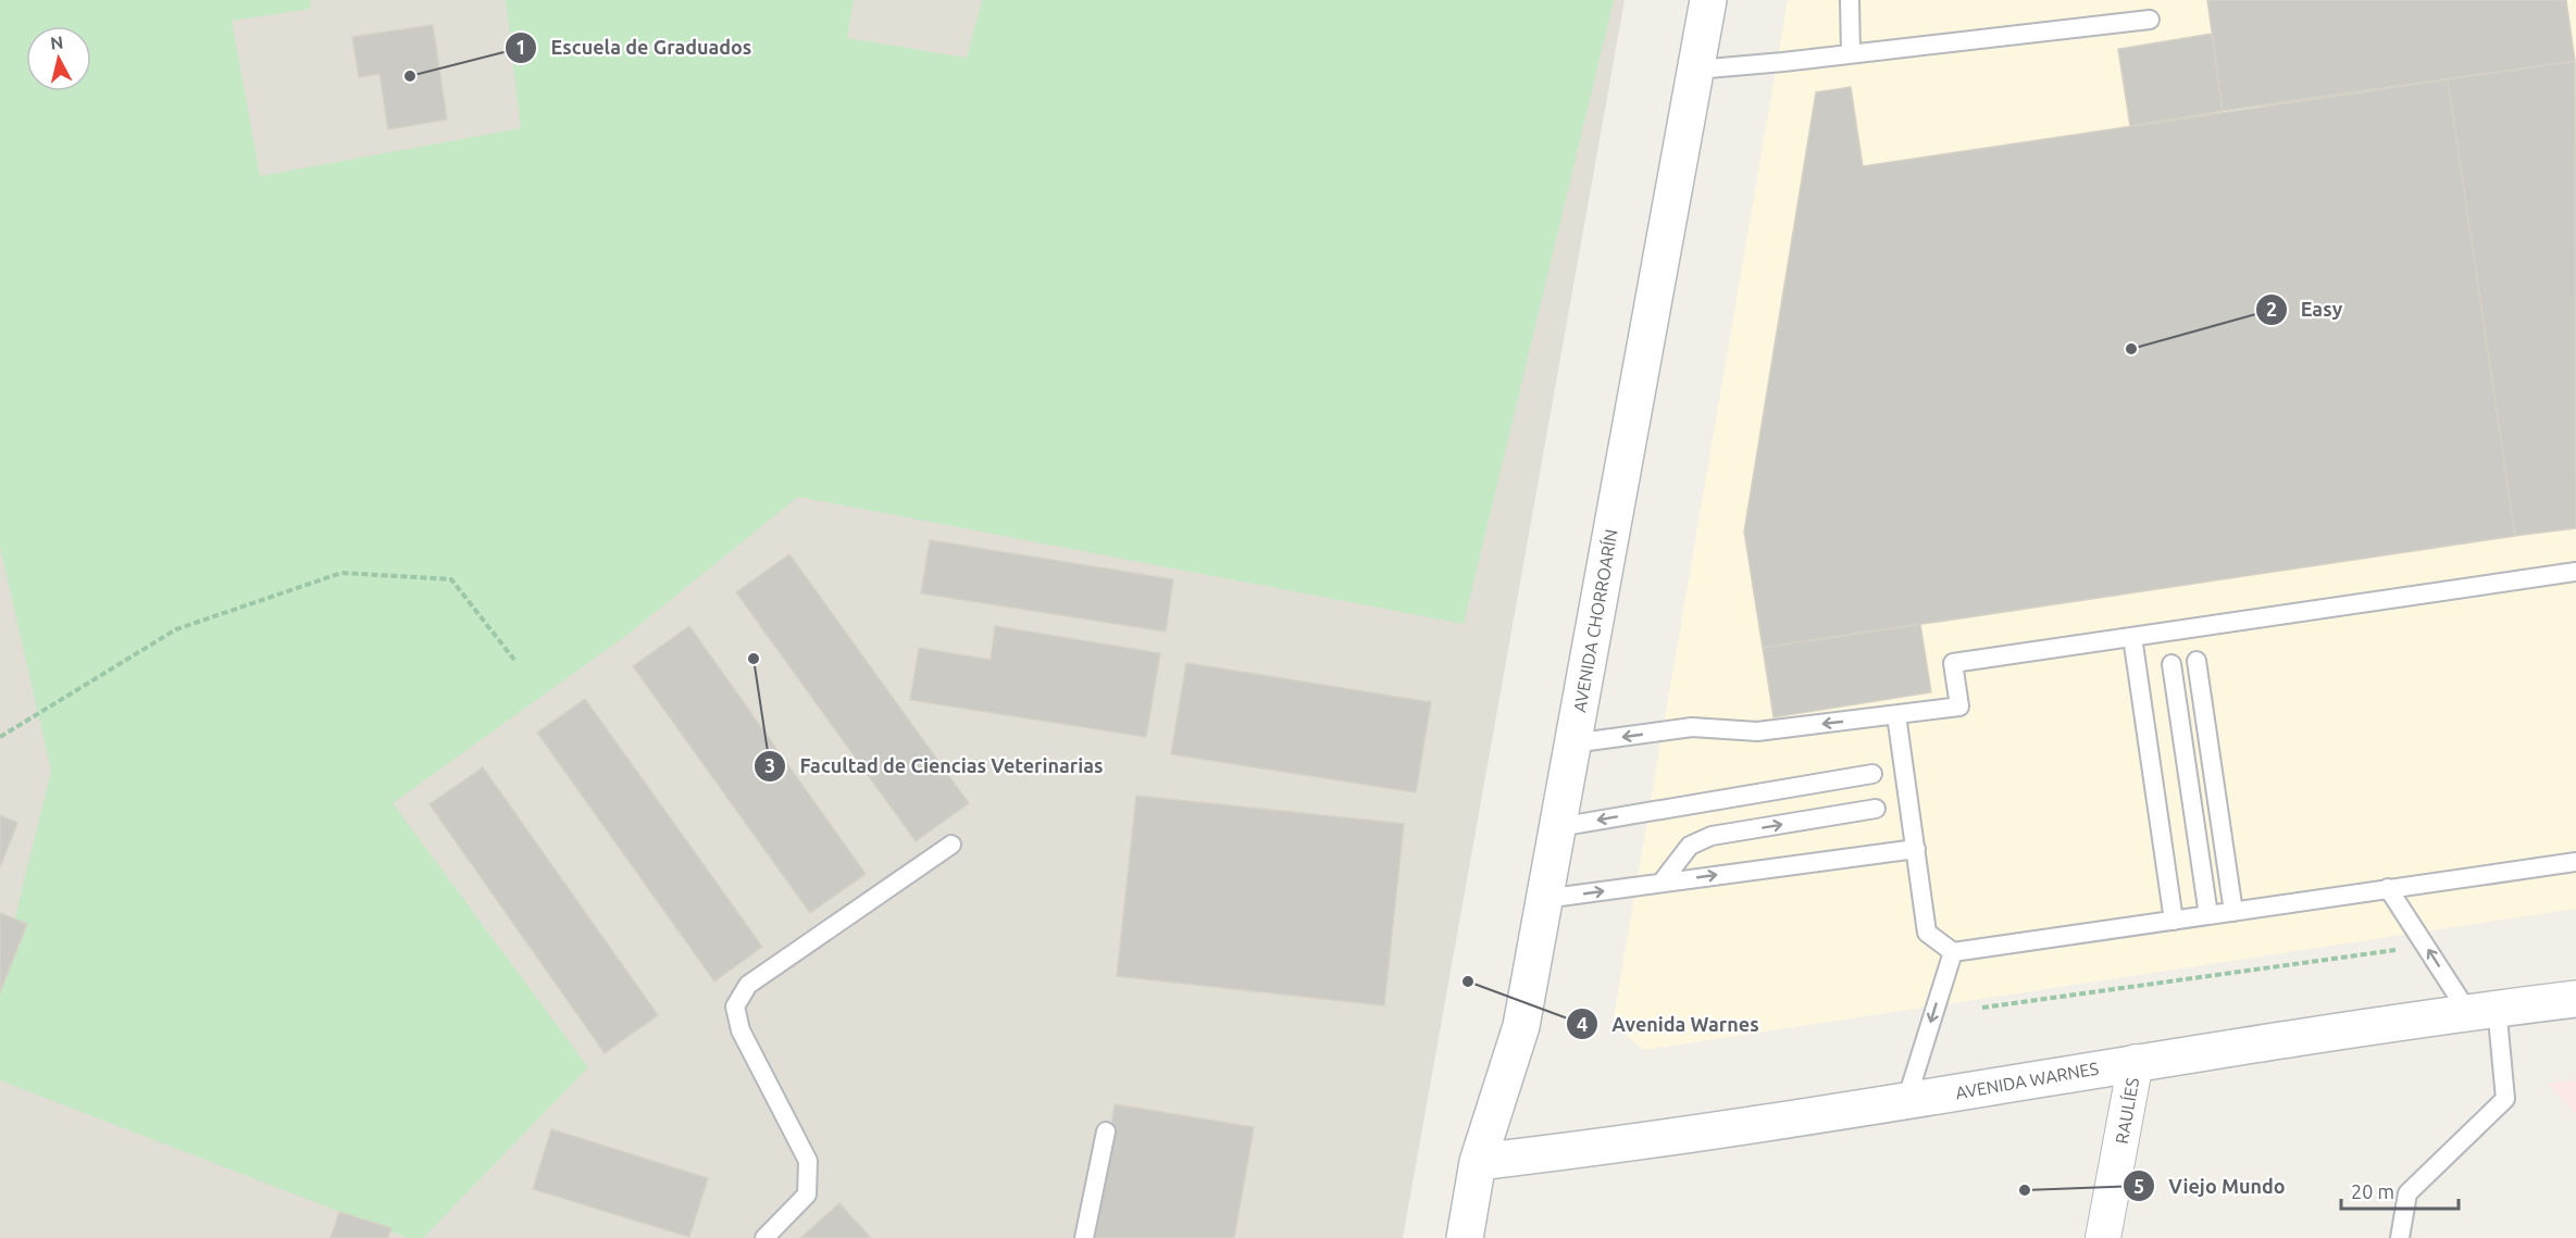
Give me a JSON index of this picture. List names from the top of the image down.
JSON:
{
  "streets": {
    "main road": ["AVENIDA CHORROARÍN", "AVENIDA WARNES"],
    "street": ["RAULÍES"]
  },
  "crossings": [
    ["AVENIDA CHORROARÍN", "AVENIDA WARNES"],
    ["AVENIDA WARNES", "RAULÍES"]
  ],
  "places": [
    "Escuela de Graduados",
    "Easy",
    "Facultad de Ciencias Veterinarias",
    "Avenida Warnes",
    "Viejo Mundo"
  ],
  "scale_bar": "20 m",
  "north": "top"
}
